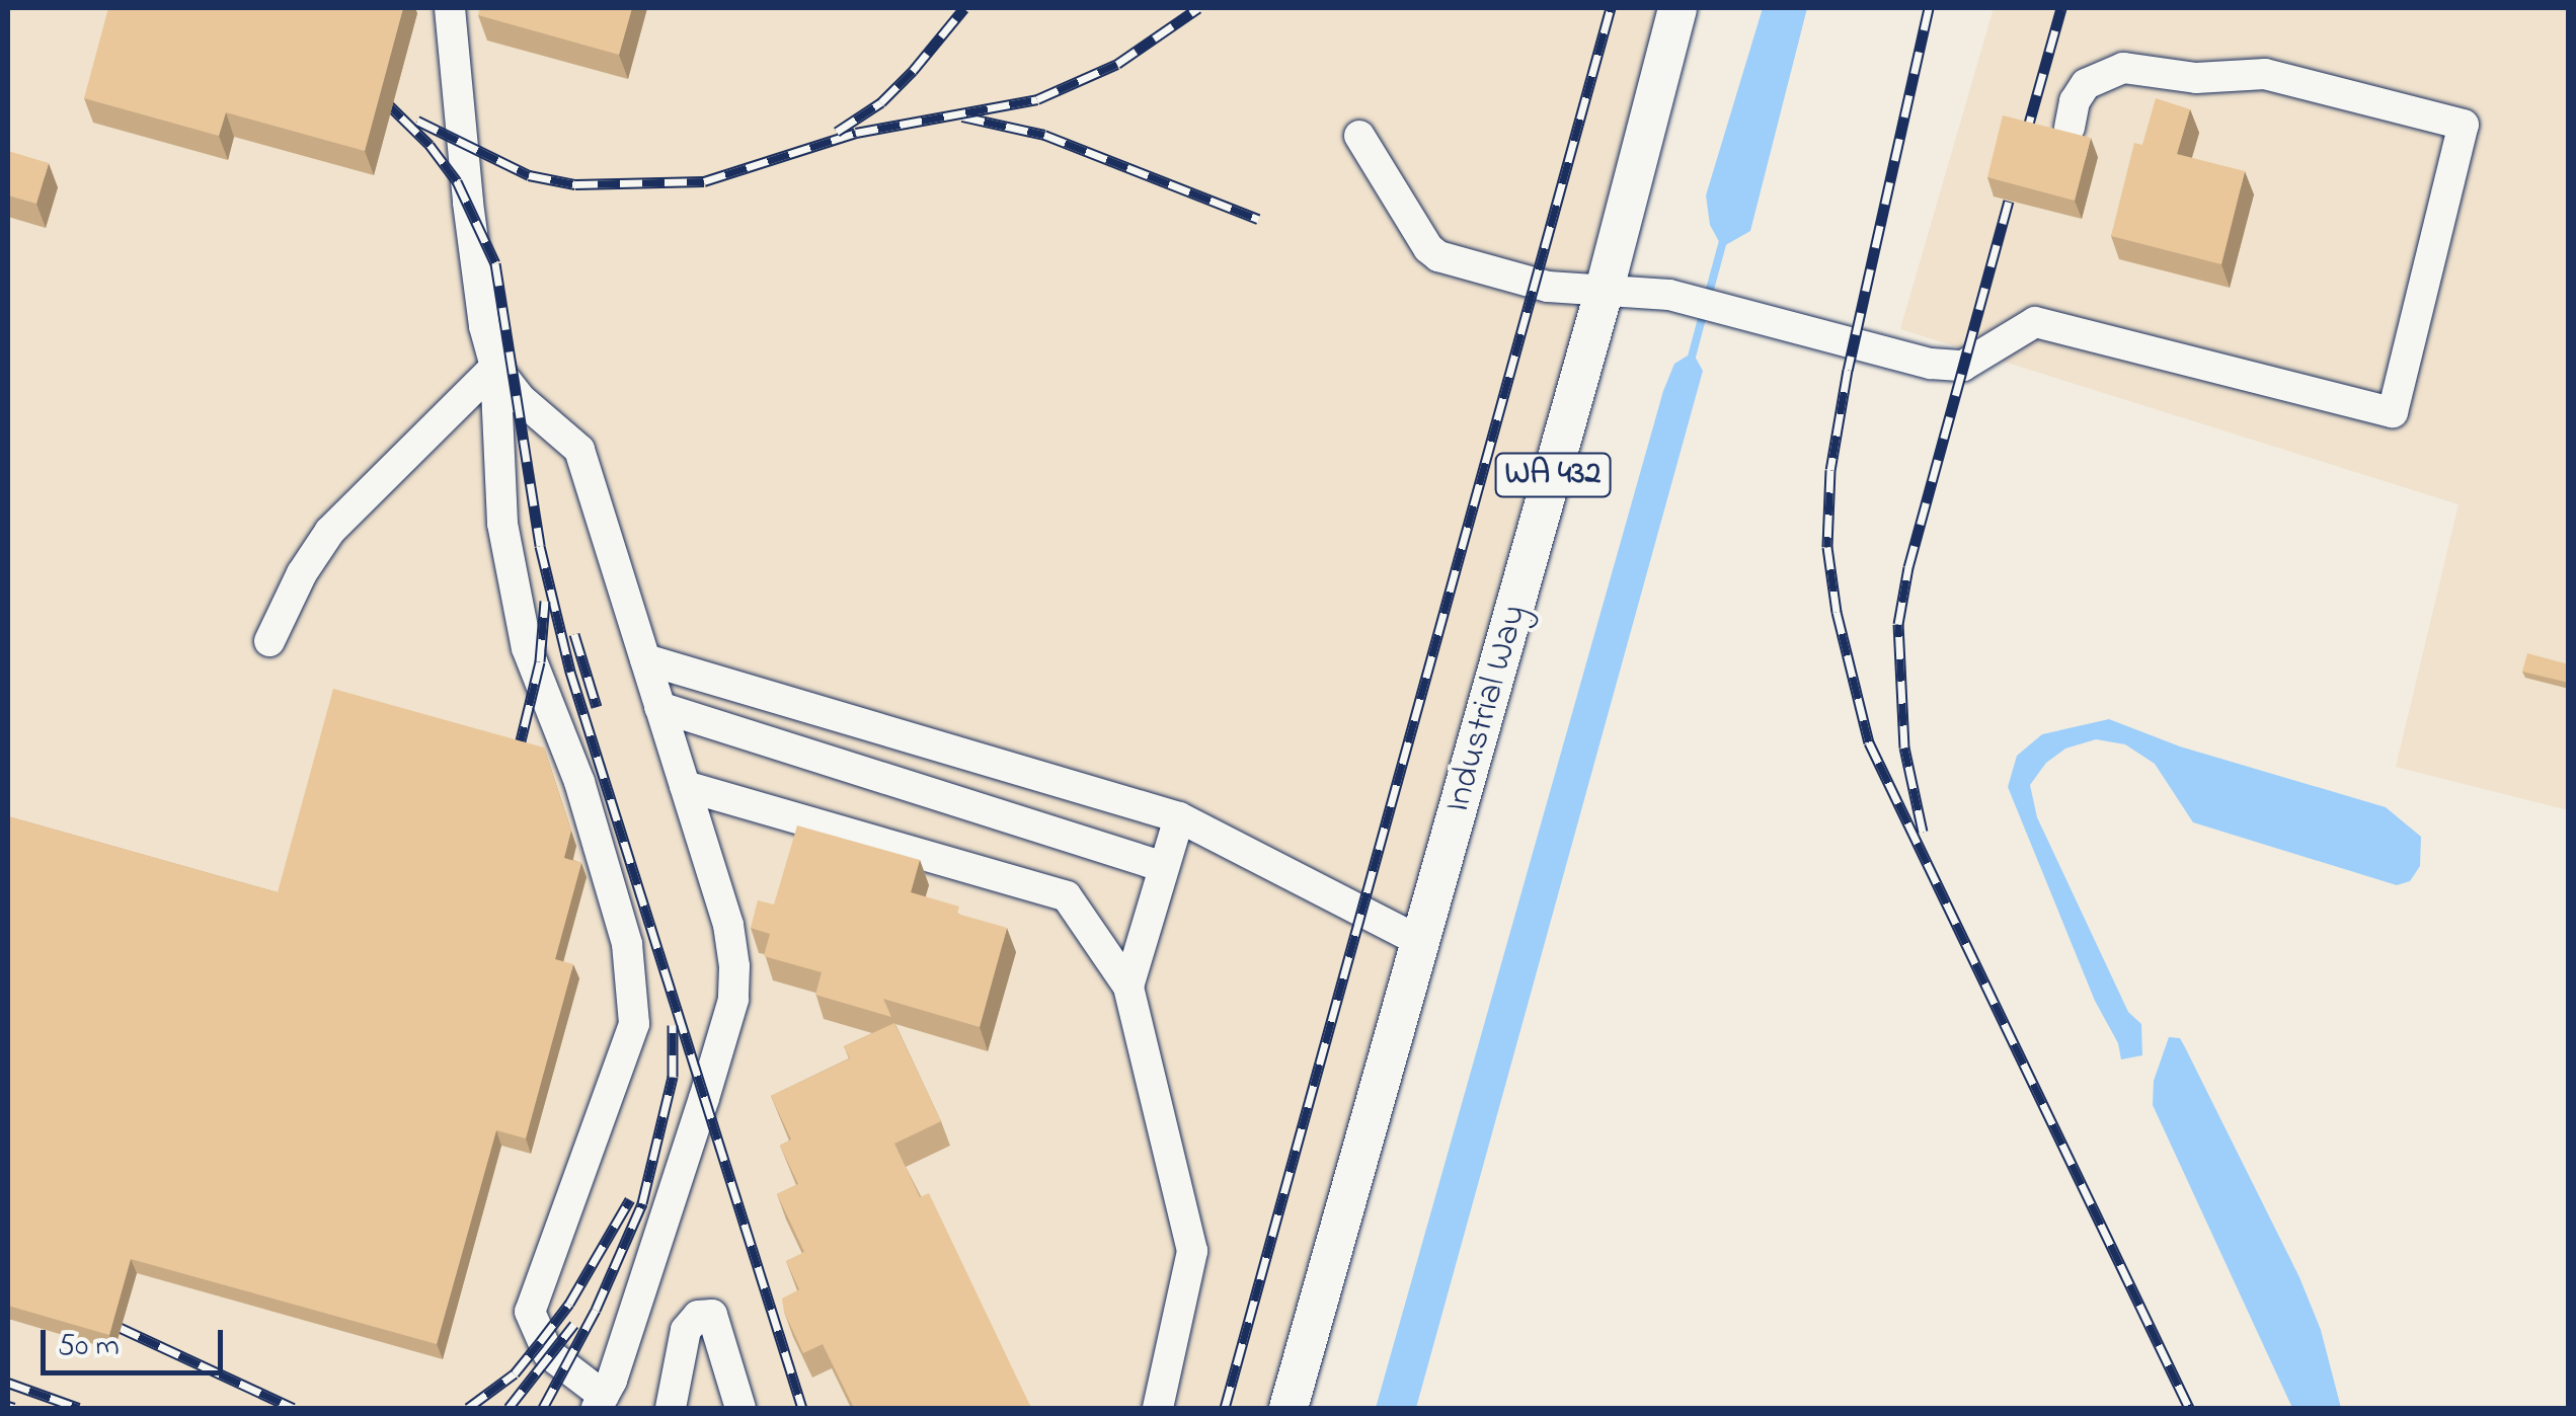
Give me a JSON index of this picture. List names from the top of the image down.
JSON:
{
  "streets": {
    "main road": ["WA 432", "Industrial Way"]
  },
  "scale_bar": "50 m"
}
